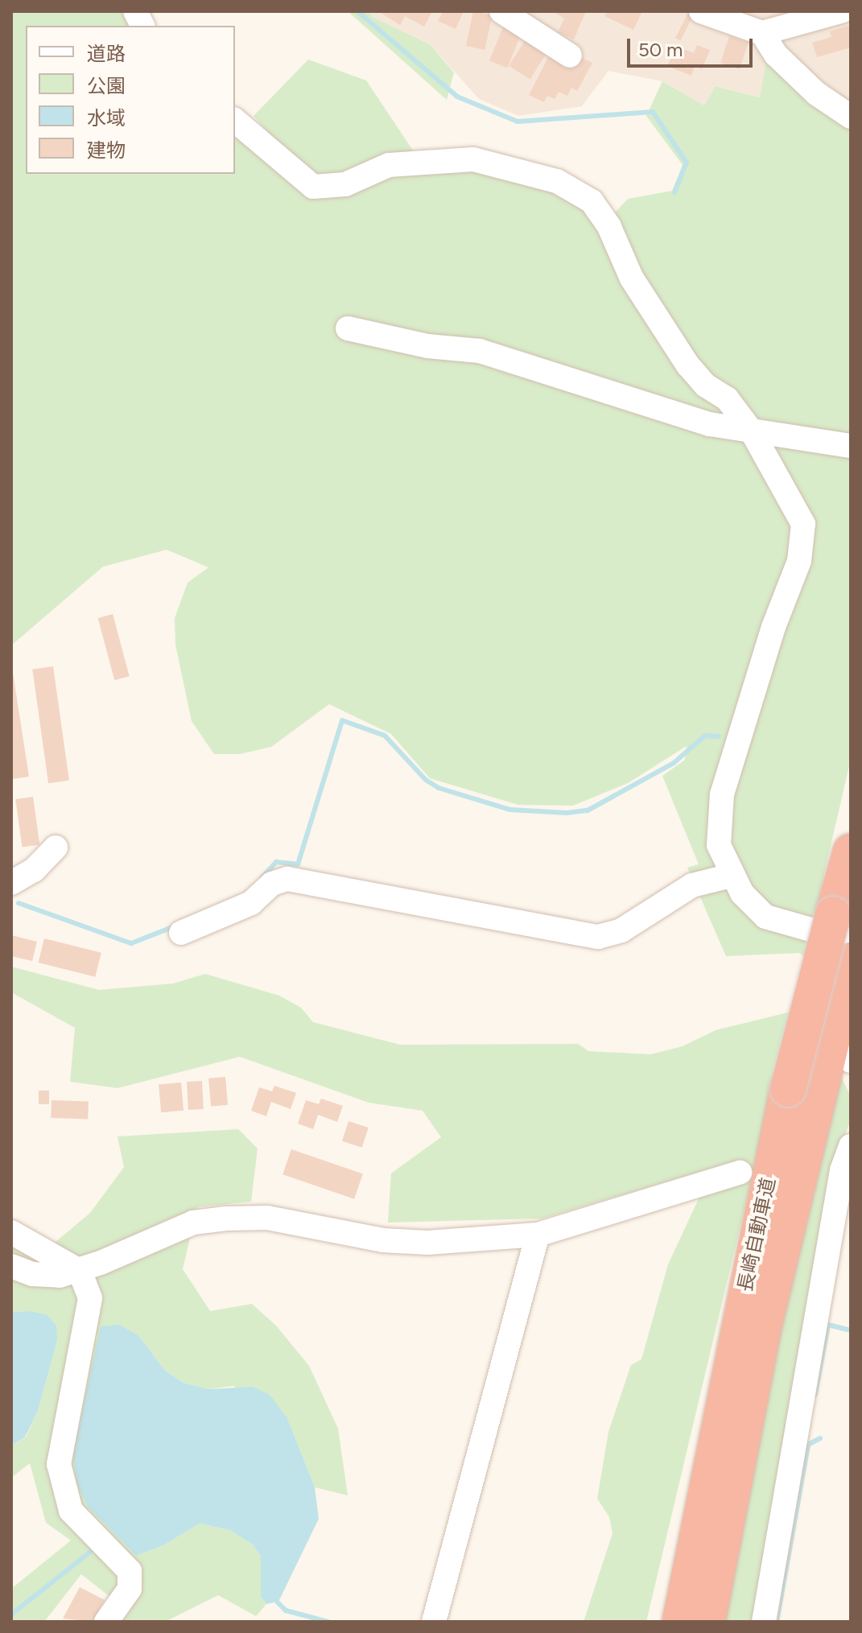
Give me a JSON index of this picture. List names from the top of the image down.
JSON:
{
  "streets": {
    "highway": ["長崎自動車道"]
  },
  "legend": [
    "道路",
    "公園",
    "水域",
    "建物"
  ],
  "scale_bar": "50 m"
}
